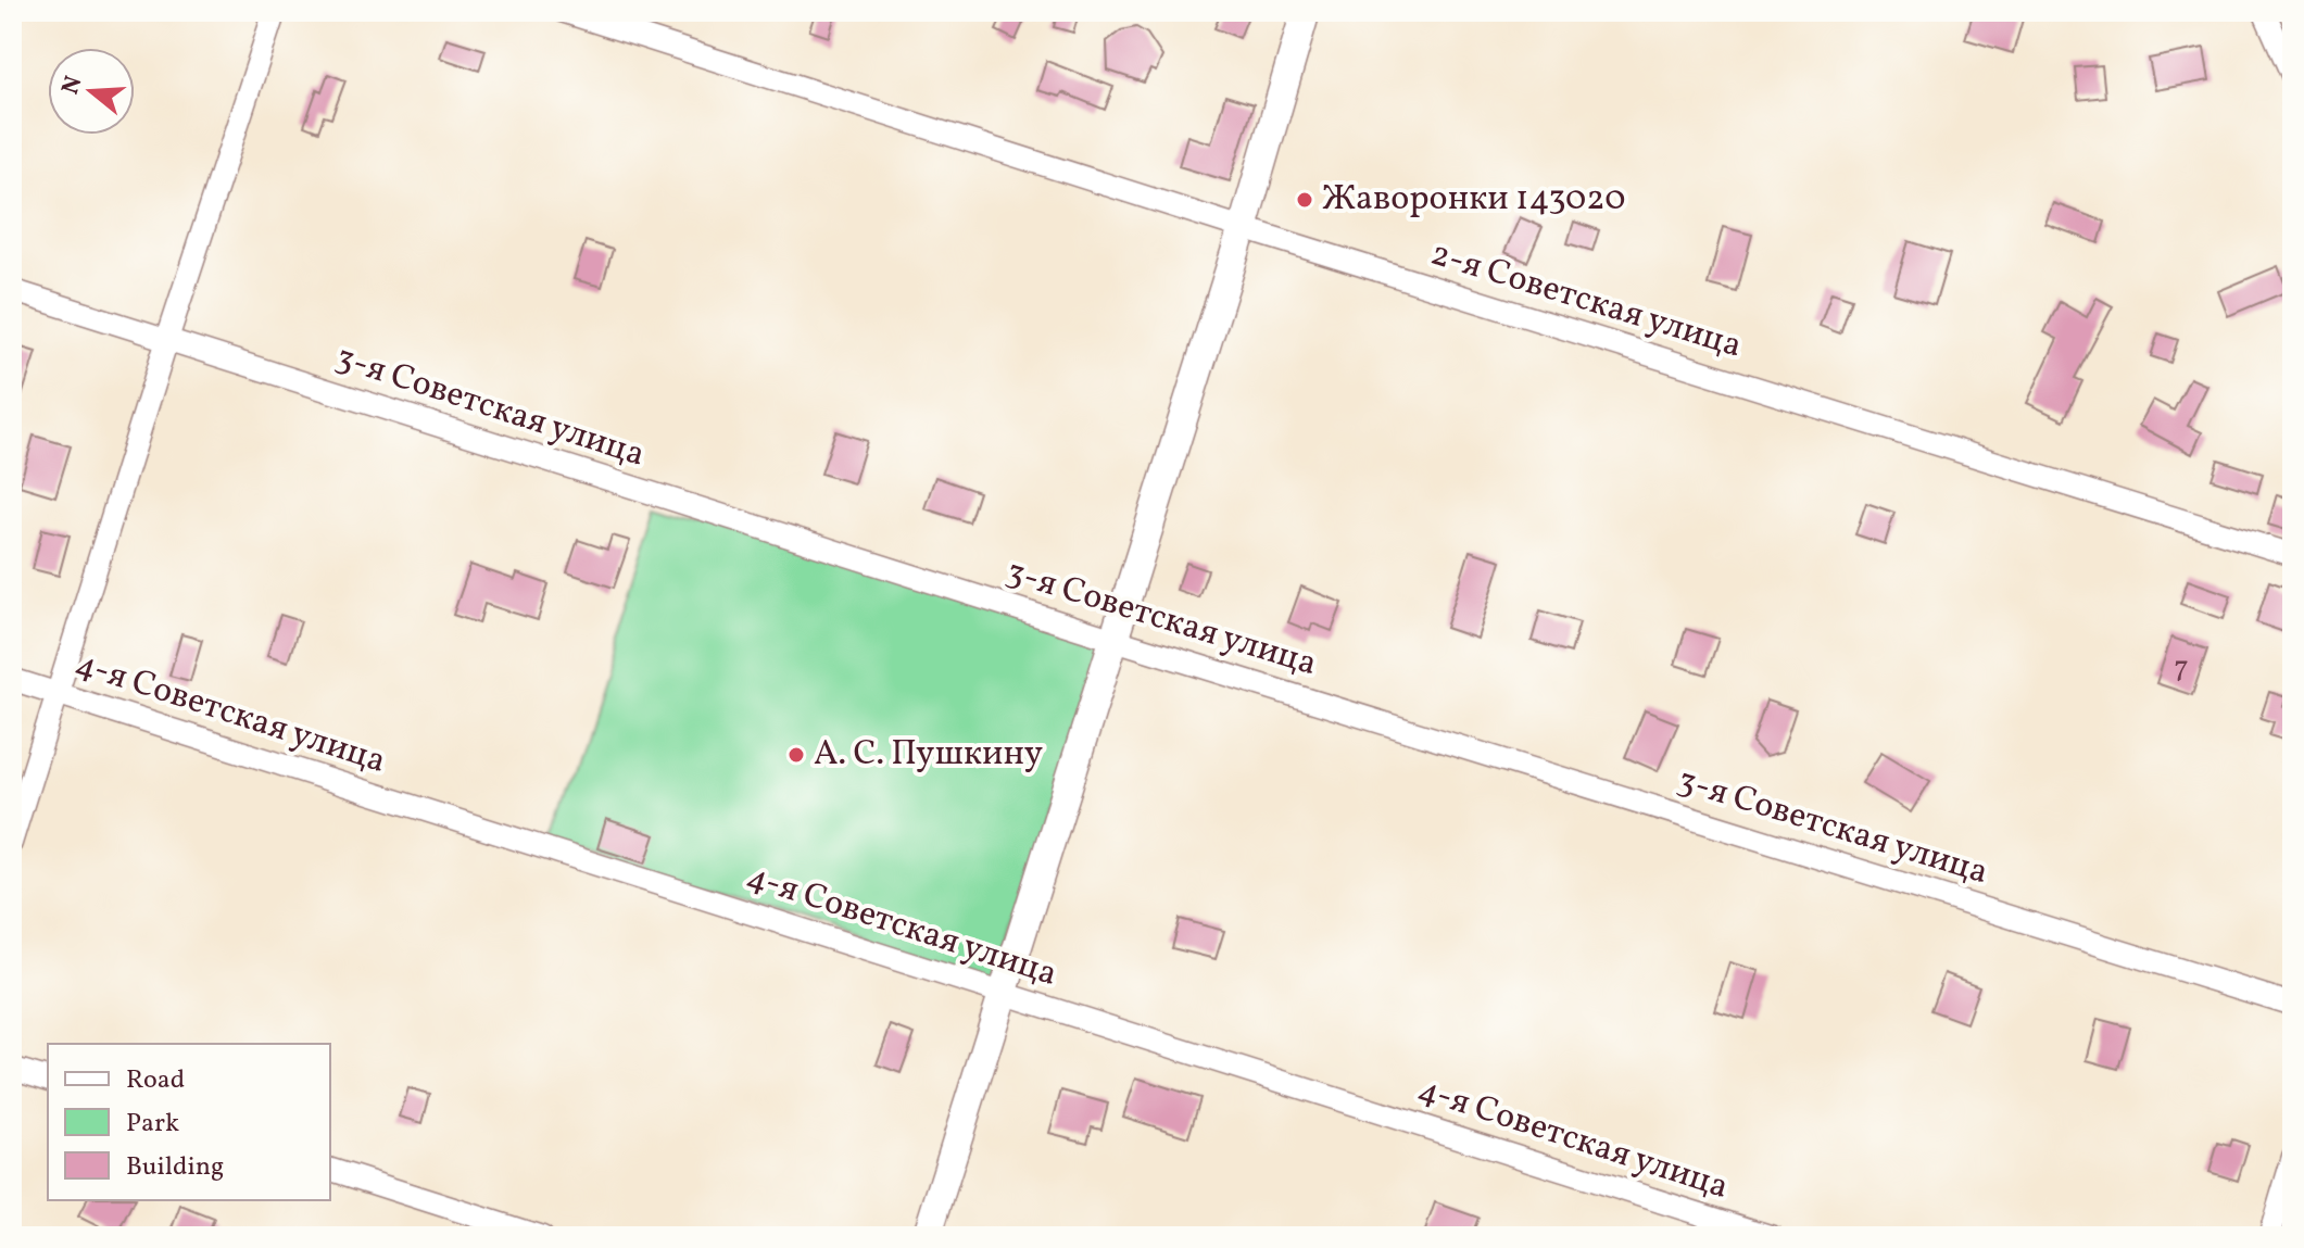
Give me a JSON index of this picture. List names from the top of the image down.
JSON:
{
  "streets": {
    "street": ["2-я Советская улица", "3-я Советская улица", "4-я Советская улица"]
  },
  "places": ["Жаворонки 143020", "А. С. Пушкину"],
  "house_numbers": ["7"],
  "legend": ["Road", "Park", "Building"],
  "north": "left"
}
